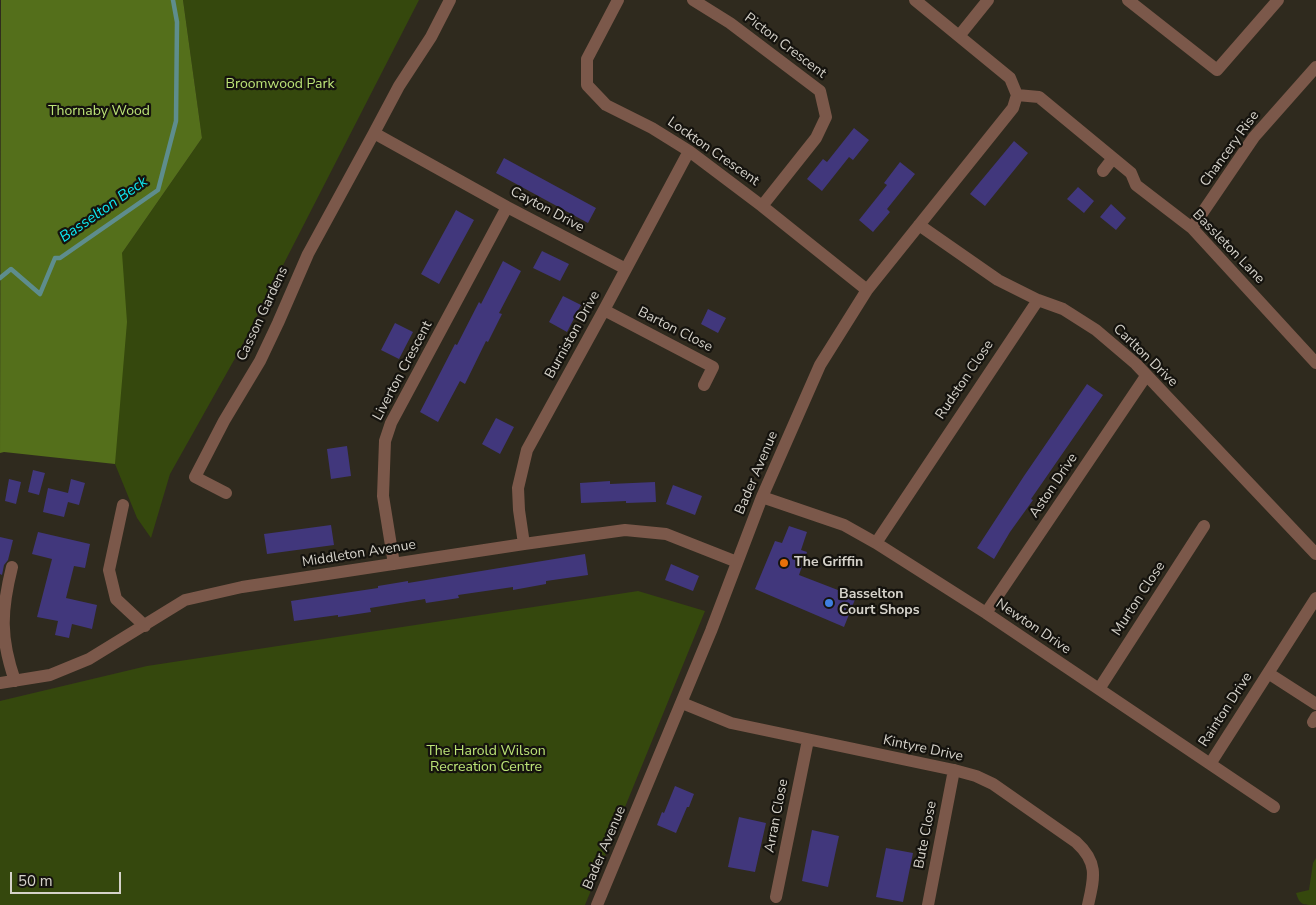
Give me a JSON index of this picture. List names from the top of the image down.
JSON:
{
  "streets": {
    "street": [
      "Picton Crescent",
      "Chancery Rise",
      "Lockton Crescent",
      "Cayton Drive",
      "Bassleton Lane",
      "Casson Gardens",
      "Barton Close",
      "Burniston Drive",
      "Carlton Drive",
      "Liverton Crescent",
      "Rudston Close",
      "Bader Avenue",
      "Aston Drive",
      "Middleton Avenue",
      "Murton Close",
      "Newton Drive",
      "Rainton Drive",
      "Kintyre Drive",
      "Arran Close",
      "Bute Close"
    ]
  },
  "crossings": [
    ["Picton Crescent", "Lockton Crescent"],
    ["Chancery Rise", "Bassleton Lane"],
    ["Lockton Crescent", "Burniston Drive"],
    ["Lockton Crescent", "Bader Avenue"],
    ["Cayton Drive", "Casson Gardens"],
    ["Cayton Drive", "Burniston Drive"],
    ["Cayton Drive", "Liverton Crescent"],
    ["Bassleton Lane", "Bader Avenue"],
    ["Barton Close", "Burniston Drive"],
    ["Burniston Drive", "Middleton Avenue"],
    ["Carlton Drive", "Rudston Close"],
    ["Carlton Drive", "Bader Avenue"],
    ["Carlton Drive", "Aston Drive"],
    ["Liverton Crescent", "Middleton Avenue"],
    ["Rudston Close", "Newton Drive"],
    ["Bader Avenue", "Middleton Avenue"],
    ["Bader Avenue", "Newton Drive"],
    ["Bader Avenue", "Kintyre Drive"],
    ["Aston Drive", "Newton Drive"],
    ["Murton Close", "Newton Drive"],
    ["Newton Drive", "Rainton Drive"],
    ["Kintyre Drive", "Arran Close"],
    ["Kintyre Drive", "Bute Close"]
  ],
  "water": ["Basselton Beck"],
  "parks": ["Broomwood Park", "Thornaby Wood", "The Harold Wilson Recreation Centre"],
  "places": ["The Griffin", "Basselton Court Shops"],
  "scale_bar": "50 m"
}
